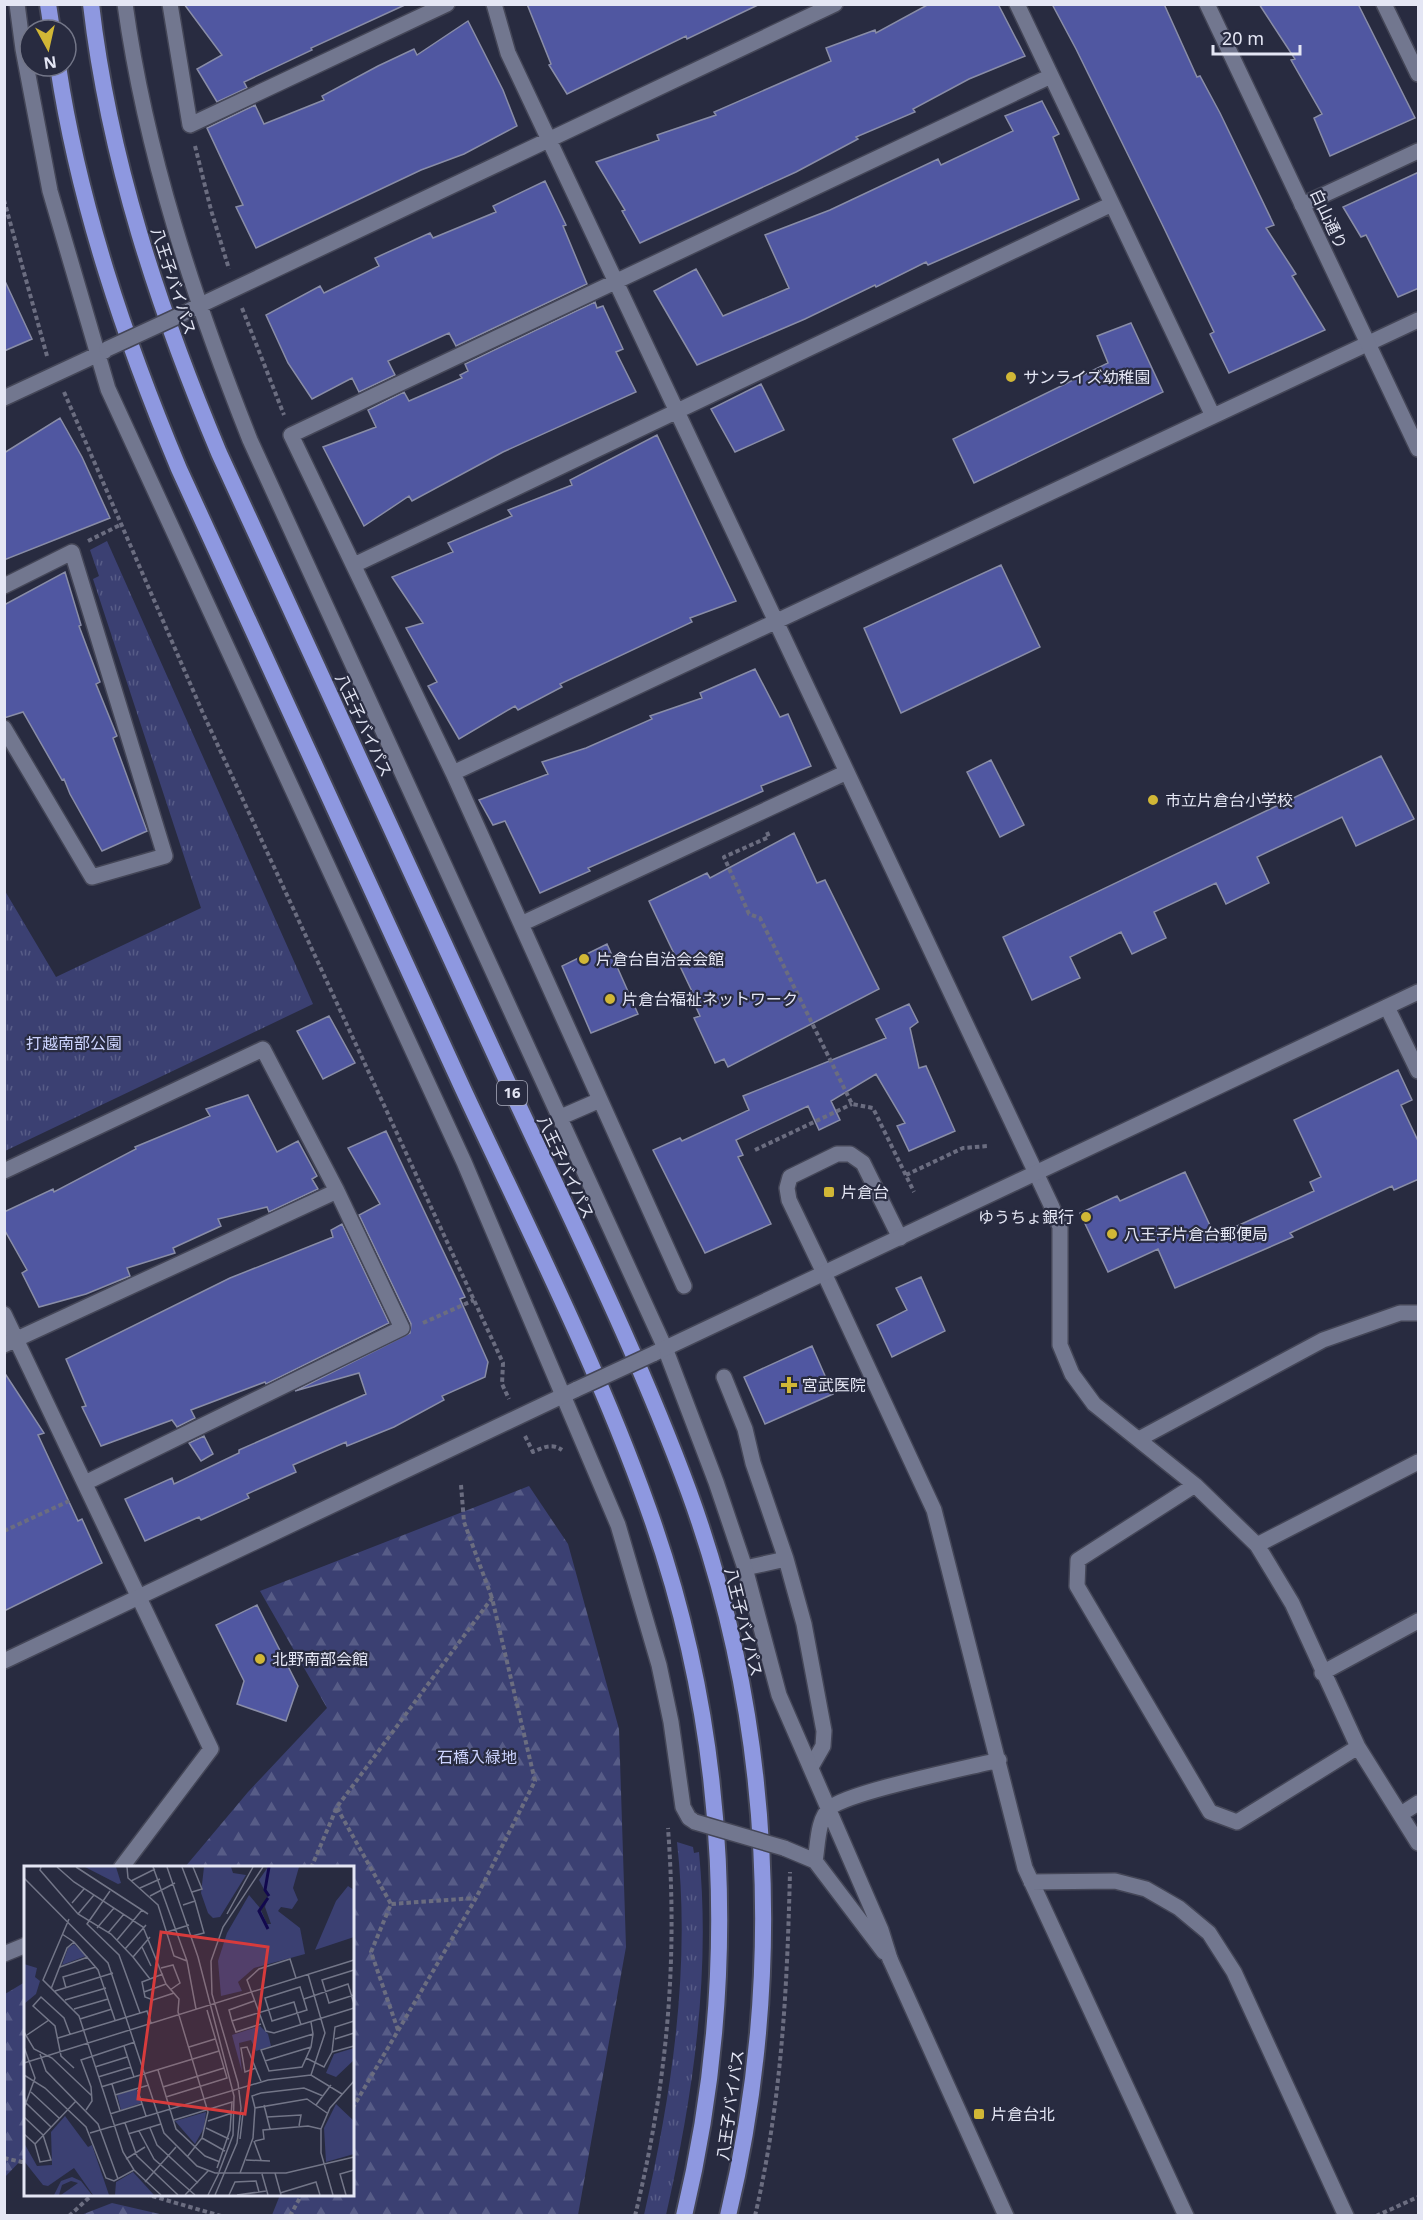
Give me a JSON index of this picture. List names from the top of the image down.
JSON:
{
  "streets": {
    "highway": ["八王子バイパス", "16"],
    "street": ["白山通り"]
  },
  "parks": ["打越南部公園", "石橋入緑地"],
  "places": {
    "other": [
      "サンライズ幼稚園",
      "市立片倉台小学校",
      "片倉台自治会会館",
      "片倉台福祉ネットワーク",
      "ゆうちょ銀行",
      "八王子片倉台郵便局",
      "北野南部会館"
    ],
    "transit": ["片倉台", "片倉台北"],
    "health": ["宮武医院"]
  },
  "scale_bar": "20 m",
  "north": "bottom"
}
